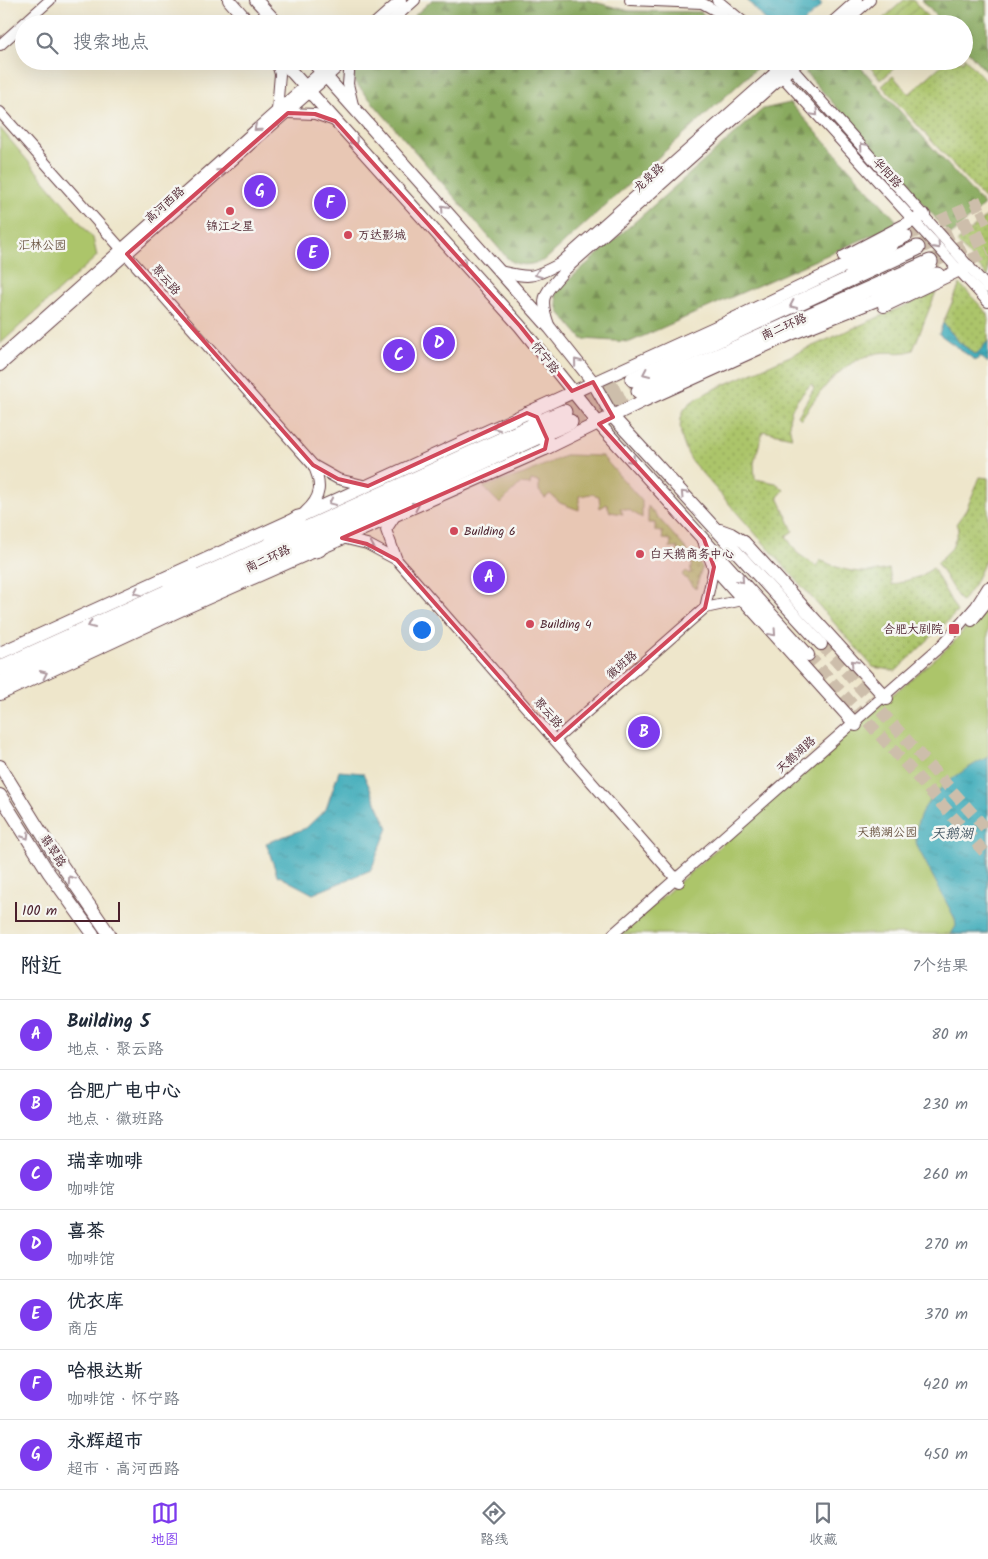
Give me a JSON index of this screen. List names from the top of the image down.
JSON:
{
  "streets": {
    "highway": ["南二环路"],
    "main road": ["怀宁路", "翡翠路"],
    "street": [
      "华阳路",
      "龙泉路",
      "高河西路",
      "聚云路",
      "徽班路",
      "天鹅湖路"
    ]
  },
  "crossings": [
    ["华阳路", "龙泉路"],
    ["龙泉路", "怀宁路"],
    ["高河西路", "聚云路"],
    ["高河西路", "怀宁路"],
    ["聚云路", "徽班路"],
    ["聚云路", "天鹅湖路"]
  ],
  "water": ["天鹅湖"],
  "parks": ["汇林公园", "天鹅湖公园"],
  "places": {
    "other": [
      "锦江之星",
      "万达影城",
      "Building 6",
      "白天鹅商务中心",
      "Building 4"
    ],
    "transit": ["合肥大剧院"]
  },
  "scale_bar": "100 m",
  "page": {
    "search": "搜索地点",
    "pins": [
      "G",
      "F",
      "E",
      "D",
      "C",
      "A",
      "B"
    ],
    "scale": "100 m",
    "heading": ["附近", "7个结果"],
    "list": [
      {
        "mark": "A",
        "name": "Building 5",
        "note": "地点 · 聚云路",
        "value": "80 m"
      },
      {
        "mark": "B",
        "name": "合肥广电中心",
        "note": "地点 · 徽班路",
        "value": "230 m"
      },
      {
        "mark": "C",
        "name": "瑞幸咖啡",
        "note": "咖啡馆",
        "value": "260 m"
      },
      {
        "mark": "D",
        "name": "喜茶",
        "note": "咖啡馆",
        "value": "270 m"
      },
      {
        "mark": "E",
        "name": "优衣库",
        "note": "商店",
        "value": "370 m"
      },
      {
        "mark": "F",
        "name": "哈根达斯",
        "note": "咖啡馆 · 怀宁路",
        "value": "420 m"
      },
      {
        "mark": "G",
        "name": "永辉超市",
        "note": "超市 · 高河西路",
        "value": "450 m"
      }
    ],
    "nav": ["地图", "路线", "收藏"]
  }
}
